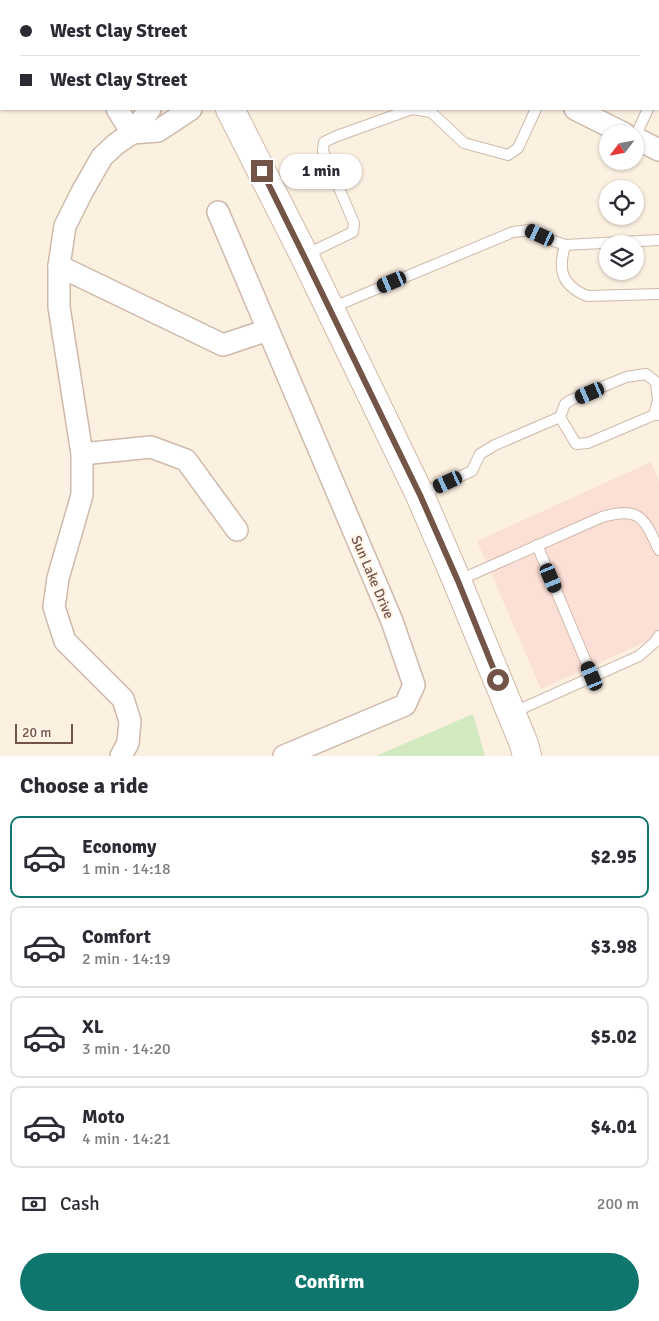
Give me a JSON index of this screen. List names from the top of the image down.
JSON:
{
  "streets": {
    "street": ["Sun Lake Drive"]
  },
  "scale_bar": "20 m",
  "north": "bottom left",
  "page": {
    "banner": ["West Clay Street", "West Clay Street"],
    "bubble": "1 min",
    "scale": "20 m",
    "heading": "Choose a ride",
    "list": [
      {
        "name": "Economy",
        "note": "1 min · 14:18",
        "value": "$2.95"
      },
      {
        "name": "Comfort",
        "note": "2 min · 14:19",
        "value": "$3.98"
      },
      {
        "name": "XL",
        "note": "3 min · 14:20",
        "value": "$5.02"
      },
      {
        "name": "Moto",
        "note": "4 min · 14:21",
        "value": "$4.01"
      }
    ],
    "pay": ["Cash", "200 m"],
    "buttons": "Confirm"
  }
}
